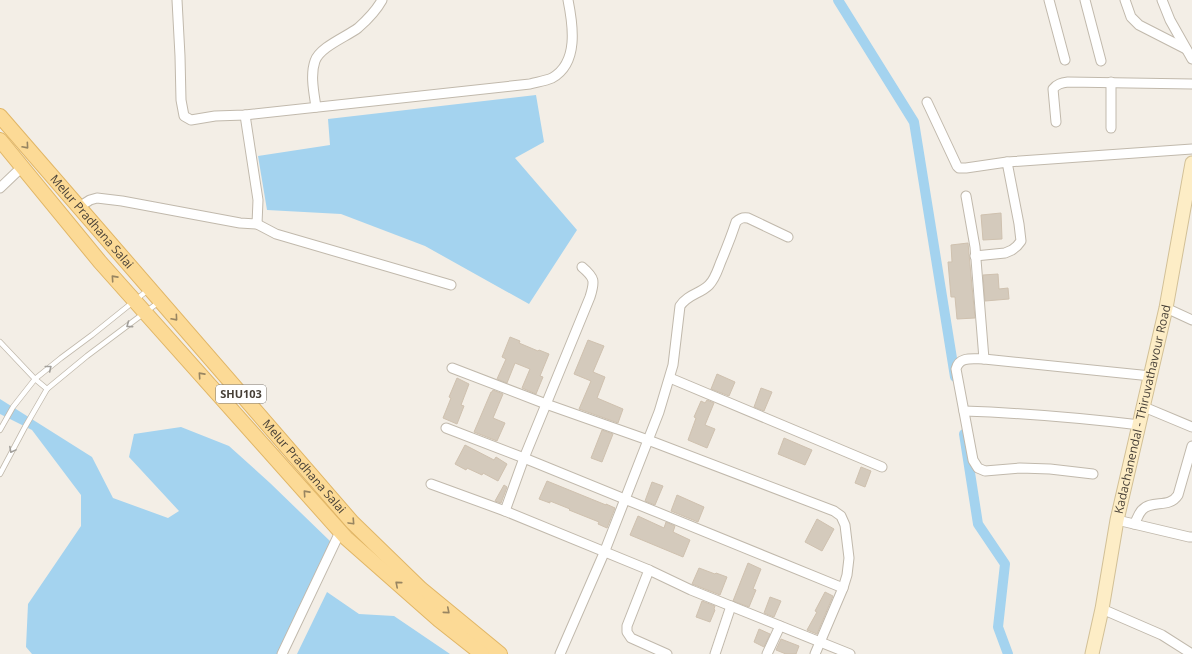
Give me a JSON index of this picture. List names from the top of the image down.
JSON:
{
  "streets": {
    "main road": ["Melur Pradhana Salai", "SHU103", "Kadachanendal - Thiruvathavour Road"]
  }
}
